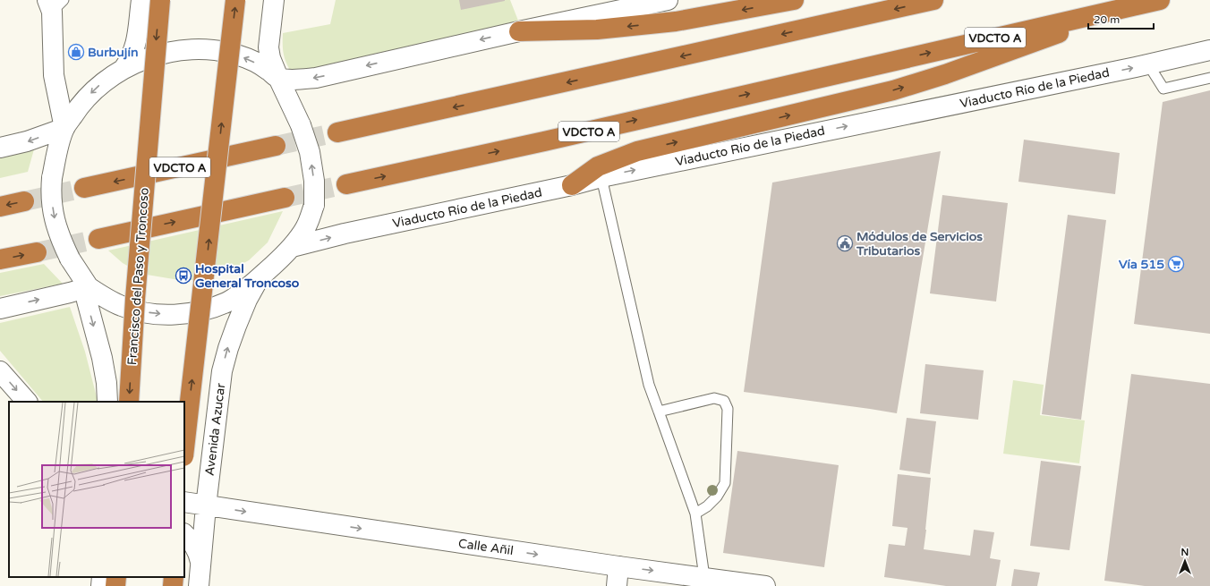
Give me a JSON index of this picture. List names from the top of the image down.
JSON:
{
  "streets": {
    "highway": ["VDCTO A", "Francisco del Paso y Troncoso"],
    "main road": ["Viaducto Río de la Piedad", "Avenida Azucar", "Calle Añil"]
  },
  "crossings": [
    ["Avenida Azucar", "Calle Añil"]
  ],
  "one_way": ["Calle Añil"],
  "places": {
    "shop": ["Burbujín"],
    "public building": ["Módulos de Servicios Tributarios"],
    "supermarket": ["Vía 515"],
    "bus stop": ["Hospital General Troncoso"]
  },
  "scale_bar": "20 m",
  "north": "top"
}
